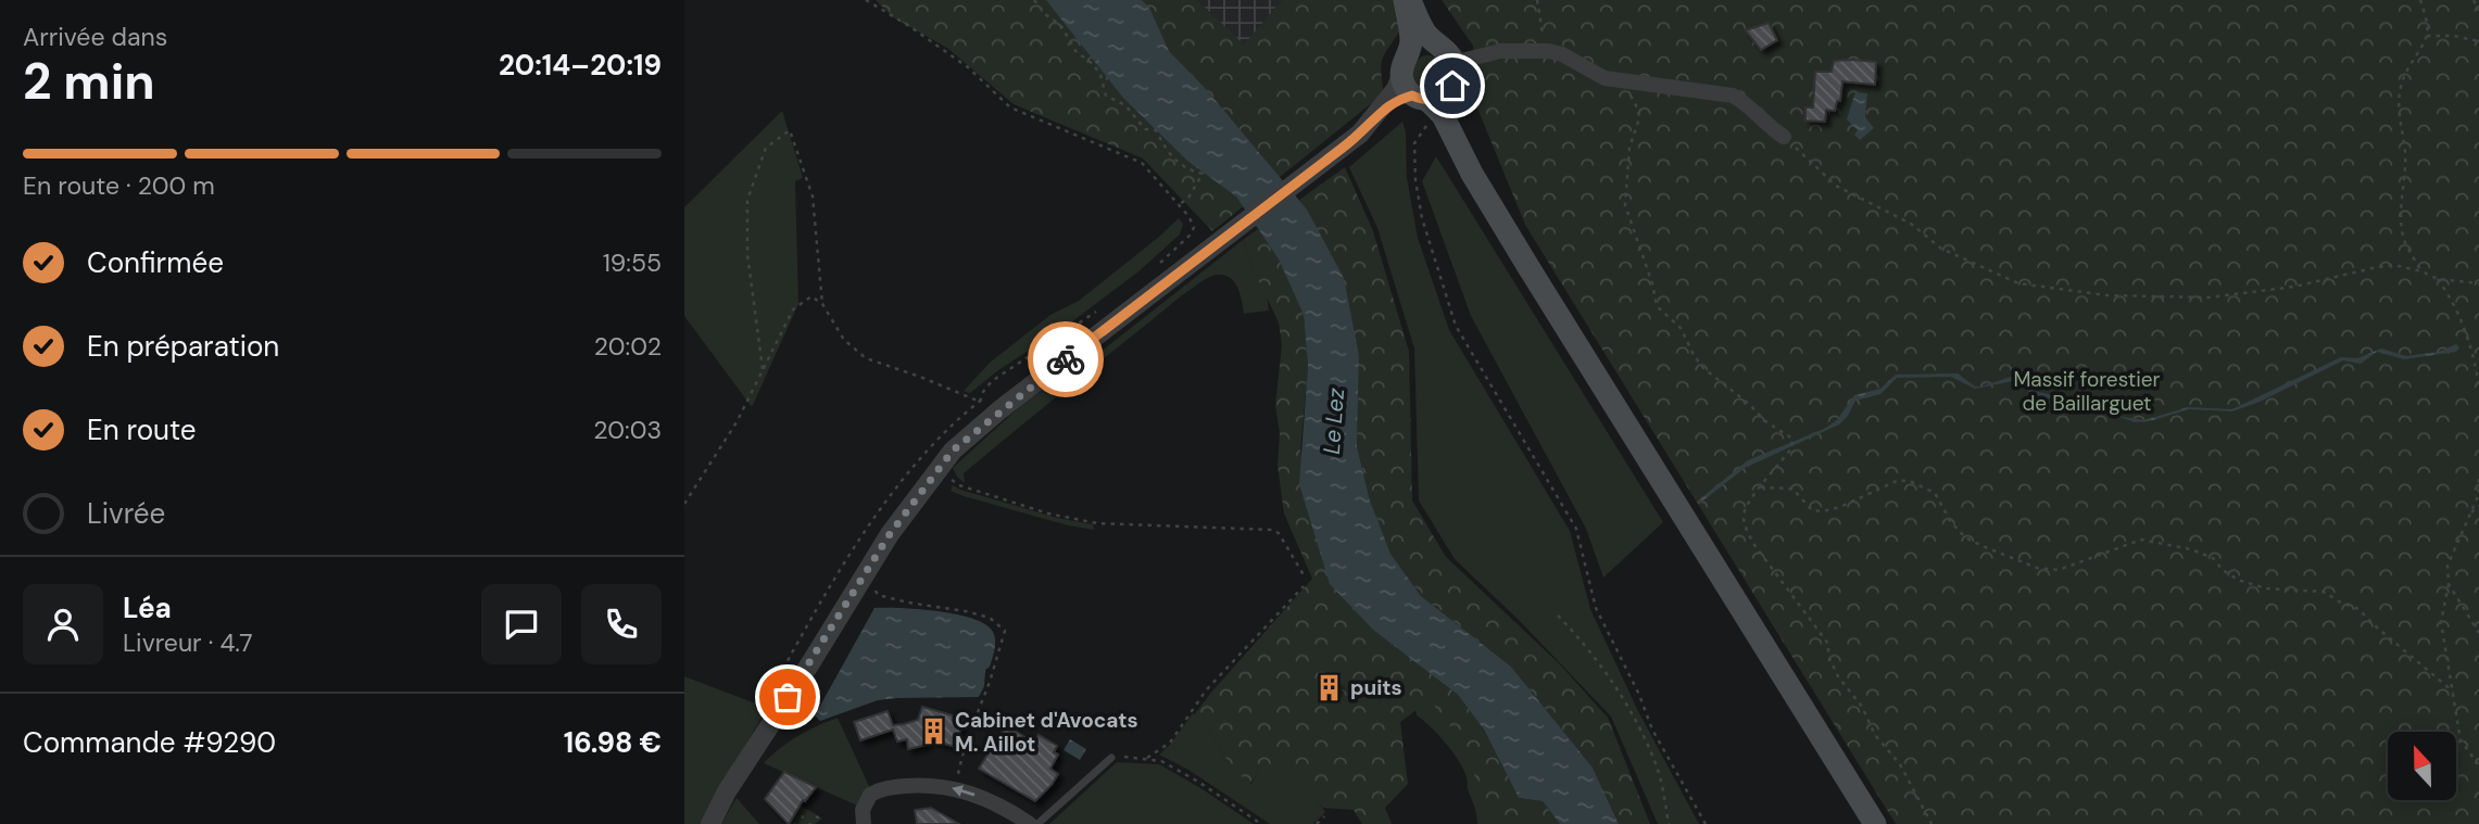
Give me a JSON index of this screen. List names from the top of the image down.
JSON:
{
  "water": ["Le Lez"],
  "parks": ["Massif forestier de Baillarguet"],
  "places": {
    "building": ["puits", "Cabinet d'Avocats M. Aillot"]
  },
  "north": "top",
  "page": {
    "heading": ["2 min", "Arrivée dans", "20:14–20:19"],
    "panel": [
      "Léa",
      "Livreur · 4.7",
      "Commande #9290",
      "16.98 €"
    ],
    "bar": "En route · 200 m",
    "list": [
      ["Confirmée", "19:55"],
      ["En préparation", "20:02"],
      ["En route", "20:03"],
      "Livrée"
    ]
  }
}
